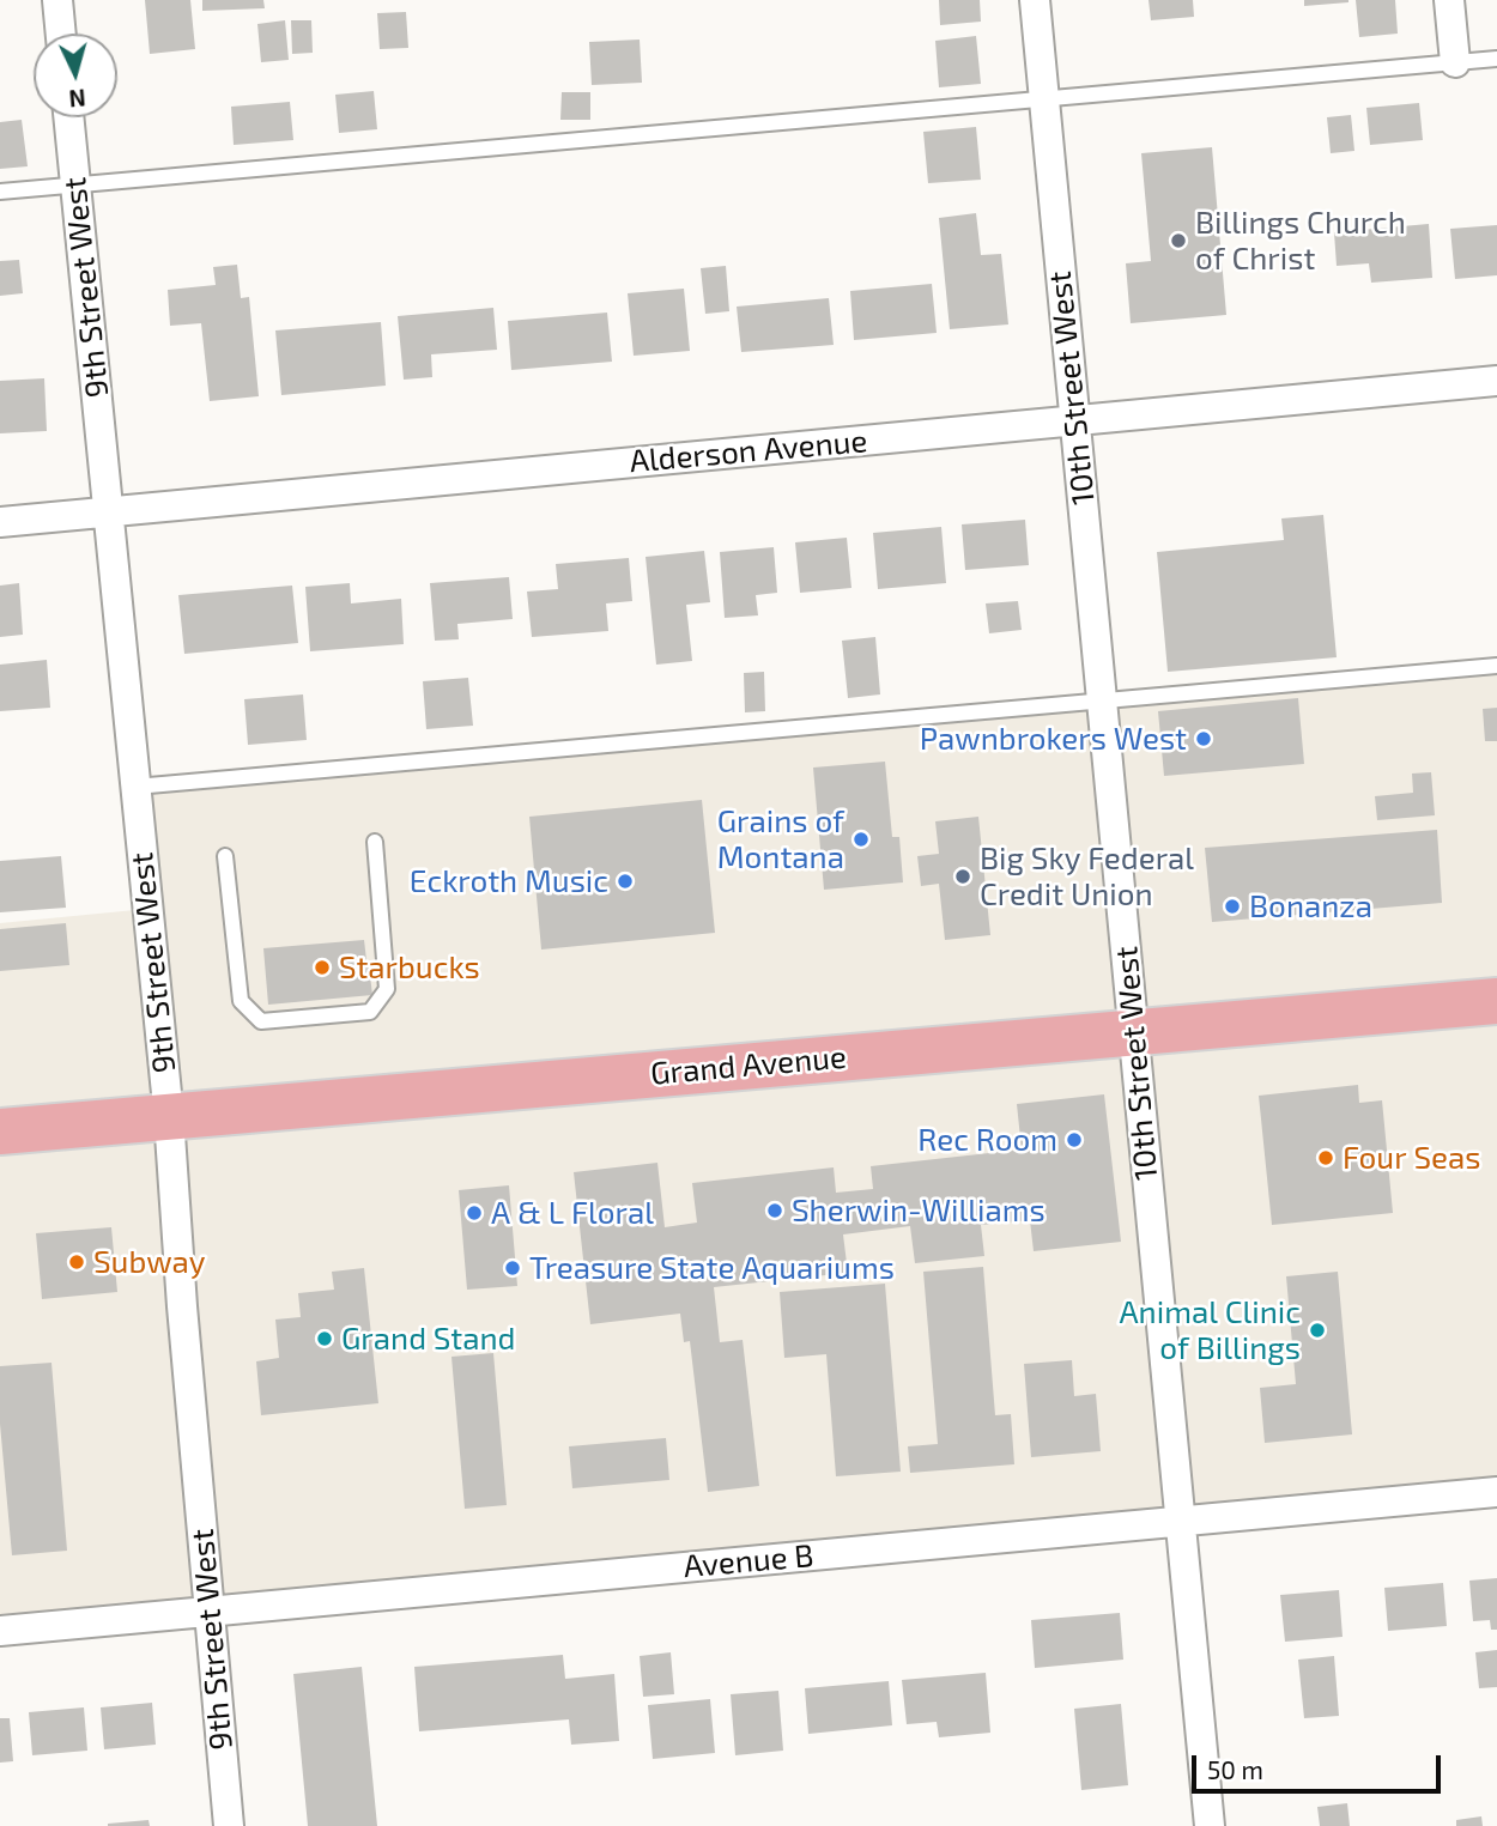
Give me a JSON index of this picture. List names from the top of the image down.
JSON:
{
  "streets": {
    "main road": ["Grand Avenue"],
    "street": [
      "9th Street West",
      "10th Street West",
      "Alderson Avenue",
      "Avenue B"
    ]
  },
  "crossings": [
    ["9th Street West", "Alderson Avenue"],
    ["9th Street West", "Grand Avenue"],
    ["9th Street West", "Avenue B"],
    ["10th Street West", "Alderson Avenue"],
    ["10th Street West", "Grand Avenue"],
    ["10th Street West", "Avenue B"]
  ],
  "places": [
    "Billings Church of Christ",
    "Pawnbrokers West",
    "Grains of Montana",
    "Big Sky Federal Credit Union",
    "Eckroth Music",
    "Bonanza",
    "Starbucks",
    "Rec Room",
    "Four Seas",
    "Sherwin-Williams",
    "A & L Floral",
    "Subway",
    "Treasure State Aquariums",
    "Animal Clinic of Billings",
    "Grand Stand"
  ],
  "scale_bar": "50 m",
  "north": "bottom"
}
